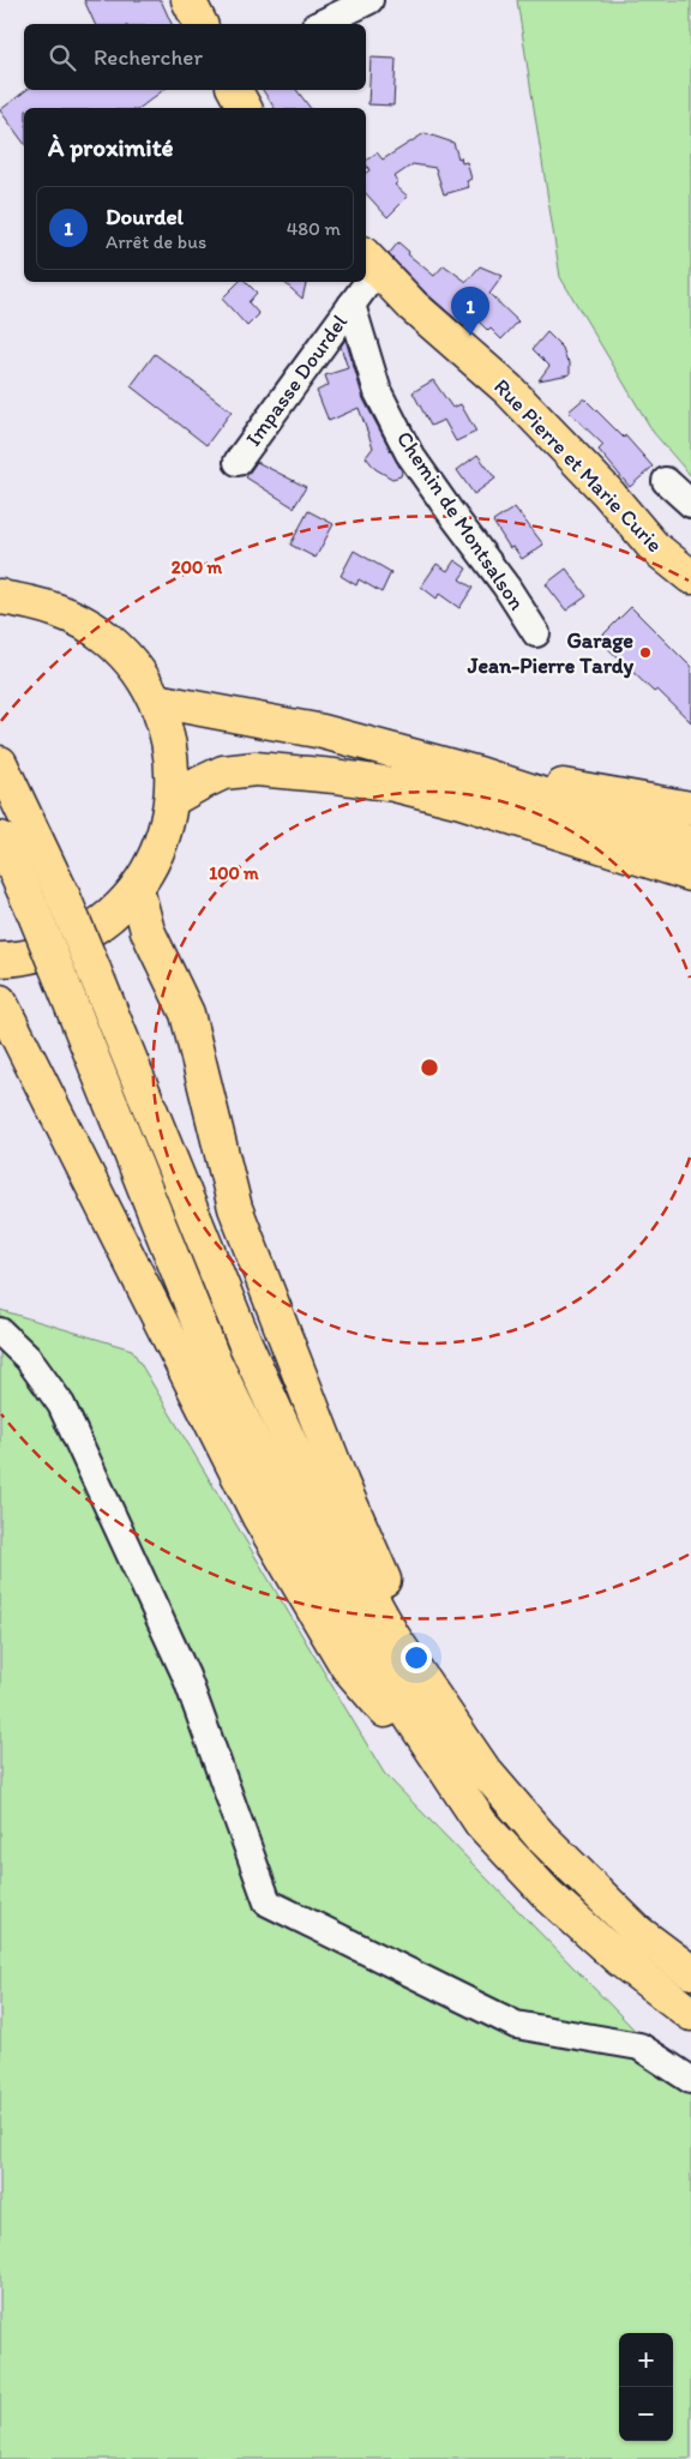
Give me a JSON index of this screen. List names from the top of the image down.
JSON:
{
  "streets": {
    "main road": ["Rue Pierre et Marie Curie"],
    "street": ["Impasse Dourdel", "Chemin de Montsalson"]
  },
  "crossings": [
    ["Impasse Dourdel", "Chemin de Montsalson"]
  ],
  "places": ["Garage Jean-Pierre Tardy"],
  "page": {
    "search": "Rechercher",
    "heading": "À proximité",
    "list": [
      {
        "mark": "1",
        "name": "Dourdel",
        "note": "Arrêt de bus",
        "value": "480 m"
      }
    ],
    "pins": "1",
    "map_buttons": ["+", "−"]
  },
  "rings": ["200 m", "100 m"]
}
